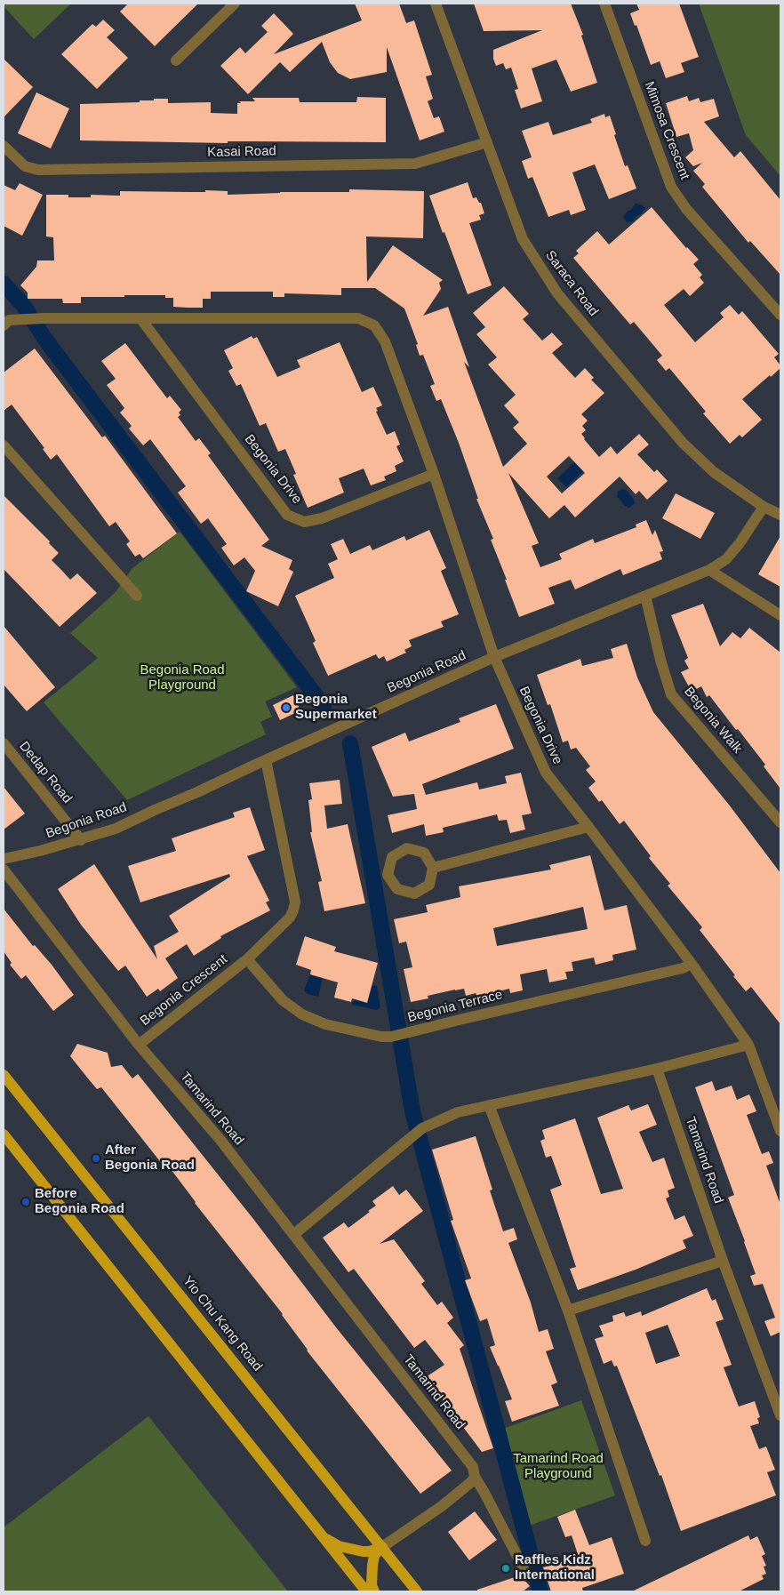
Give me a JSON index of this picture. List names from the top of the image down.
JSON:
{
  "streets": {
    "main road": ["Yio Chu Kang Road"],
    "street": [
      "Mimosa Crescent",
      "Kasai Road",
      "Saraca Road",
      "Begonia Drive",
      "Begonia Road",
      "Begonia Walk",
      "Dedap Road",
      "Begonia Crescent",
      "Begonia Terrace",
      "Tamarind Road"
    ]
  },
  "crossings": [
    ["Kasai Road", "Saraca Road"],
    ["Saraca Road", "Begonia Road"],
    ["Begonia Drive", "Begonia Road"],
    ["Begonia Drive", "Begonia Terrace"],
    ["Begonia Road", "Begonia Walk"],
    ["Begonia Road", "Dedap Road"],
    ["Begonia Road", "Begonia Crescent"],
    ["Begonia Crescent", "Begonia Terrace"],
    ["Begonia Crescent", "Tamarind Road"]
  ],
  "parks": ["Begonia Road Playground", "Tamarind Road Playground"],
  "places": [
    "Begonia Supermarket",
    "After Begonia Road",
    "Before Begonia Road",
    "Raffles Kidz International"
  ]
}
